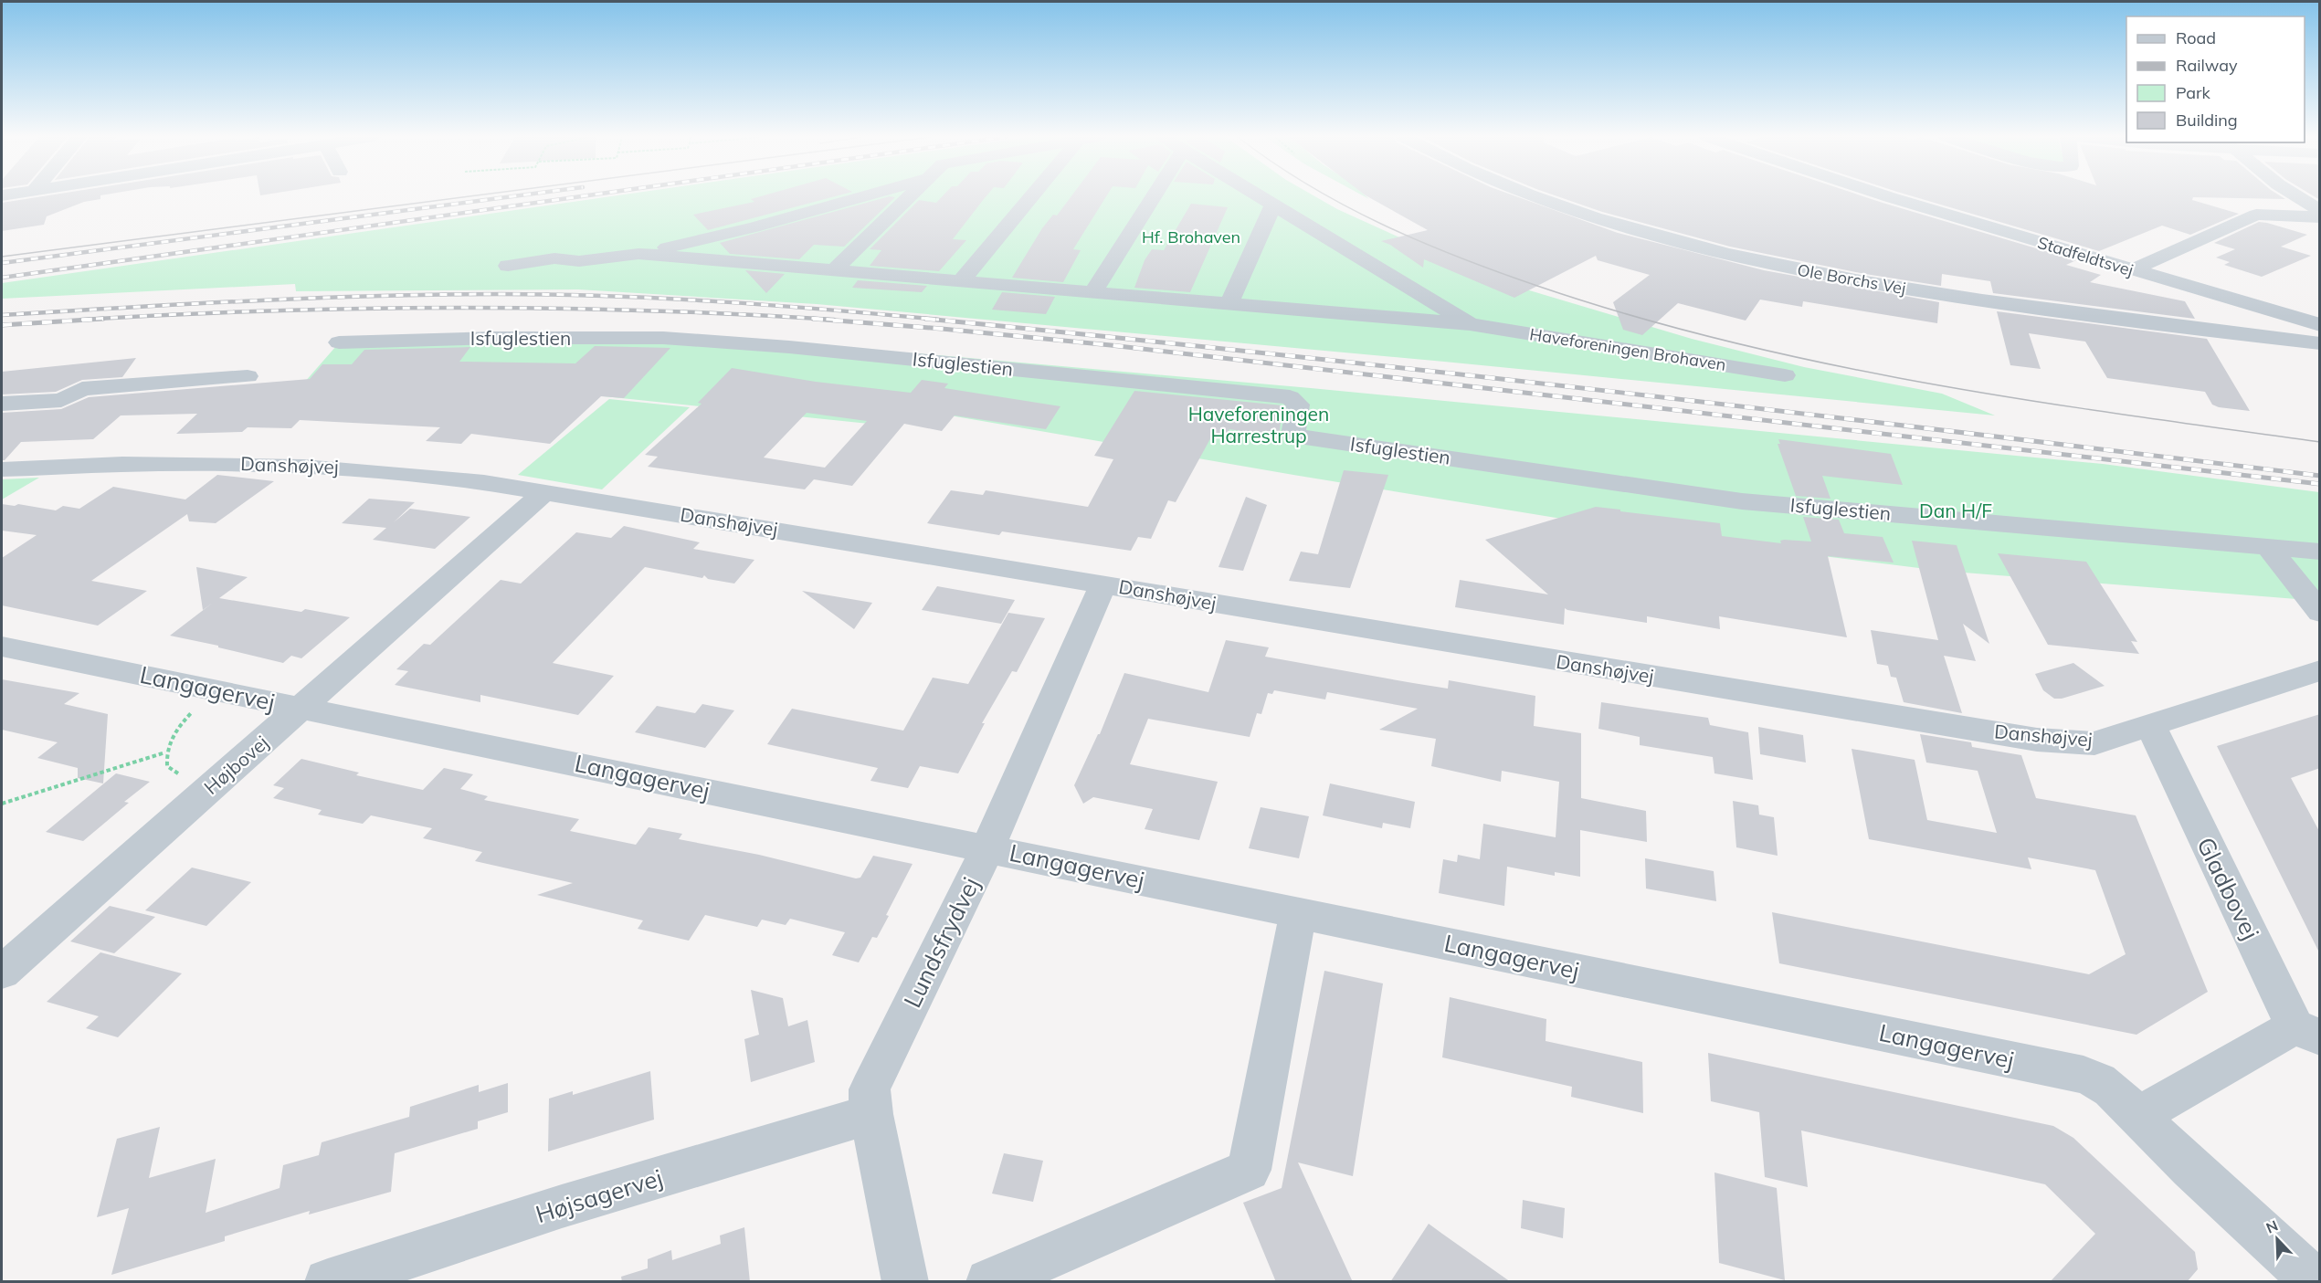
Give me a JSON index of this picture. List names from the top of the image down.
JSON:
{
  "streets": {
    "street": [
      "Stadfeldtsvej",
      "Ole Borchs Vej",
      "Isfuglestien",
      "Haveforeningen Brohaven",
      "Danshøjvej",
      "Langagervej",
      "Højbovej",
      "Gladbovej",
      "Lundsfrydvej",
      "Højsagervej"
    ]
  },
  "crossings": [
    ["Danshøjvej", "Højbovej"],
    ["Danshøjvej", "Gladbovej"],
    ["Danshøjvej", "Lundsfrydvej"],
    ["Langagervej", "Højbovej"],
    ["Langagervej", "Lundsfrydvej"],
    ["Lundsfrydvej", "Højsagervej"]
  ],
  "parks": ["Hf. Brohaven", "Haveforeningen Harrestrup", "Dan H/F"],
  "legend": [
    "Road",
    "Railway",
    "Park",
    "Building"
  ],
  "north": "top left"
}
